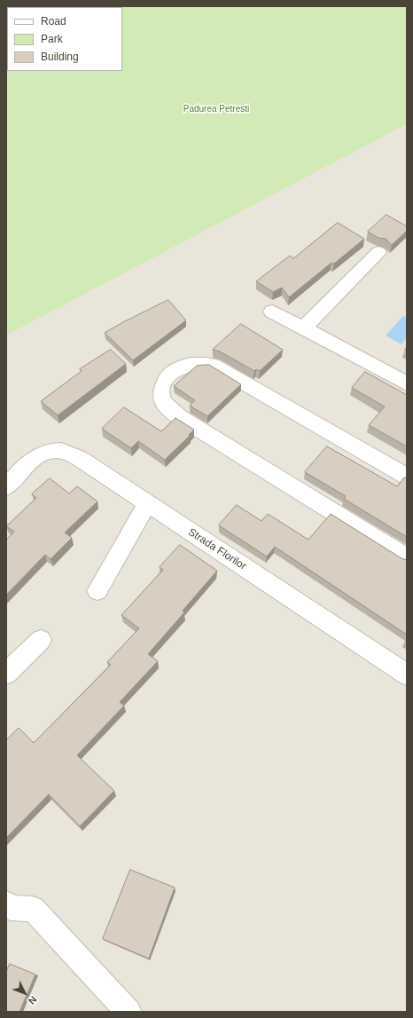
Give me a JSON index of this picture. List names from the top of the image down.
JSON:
{
  "streets": {
    "street": ["Strada Florilor"]
  },
  "parks": ["Padurea Petresti"],
  "legend": ["Road", "Park", "Building"],
  "north": "bottom right"
}
